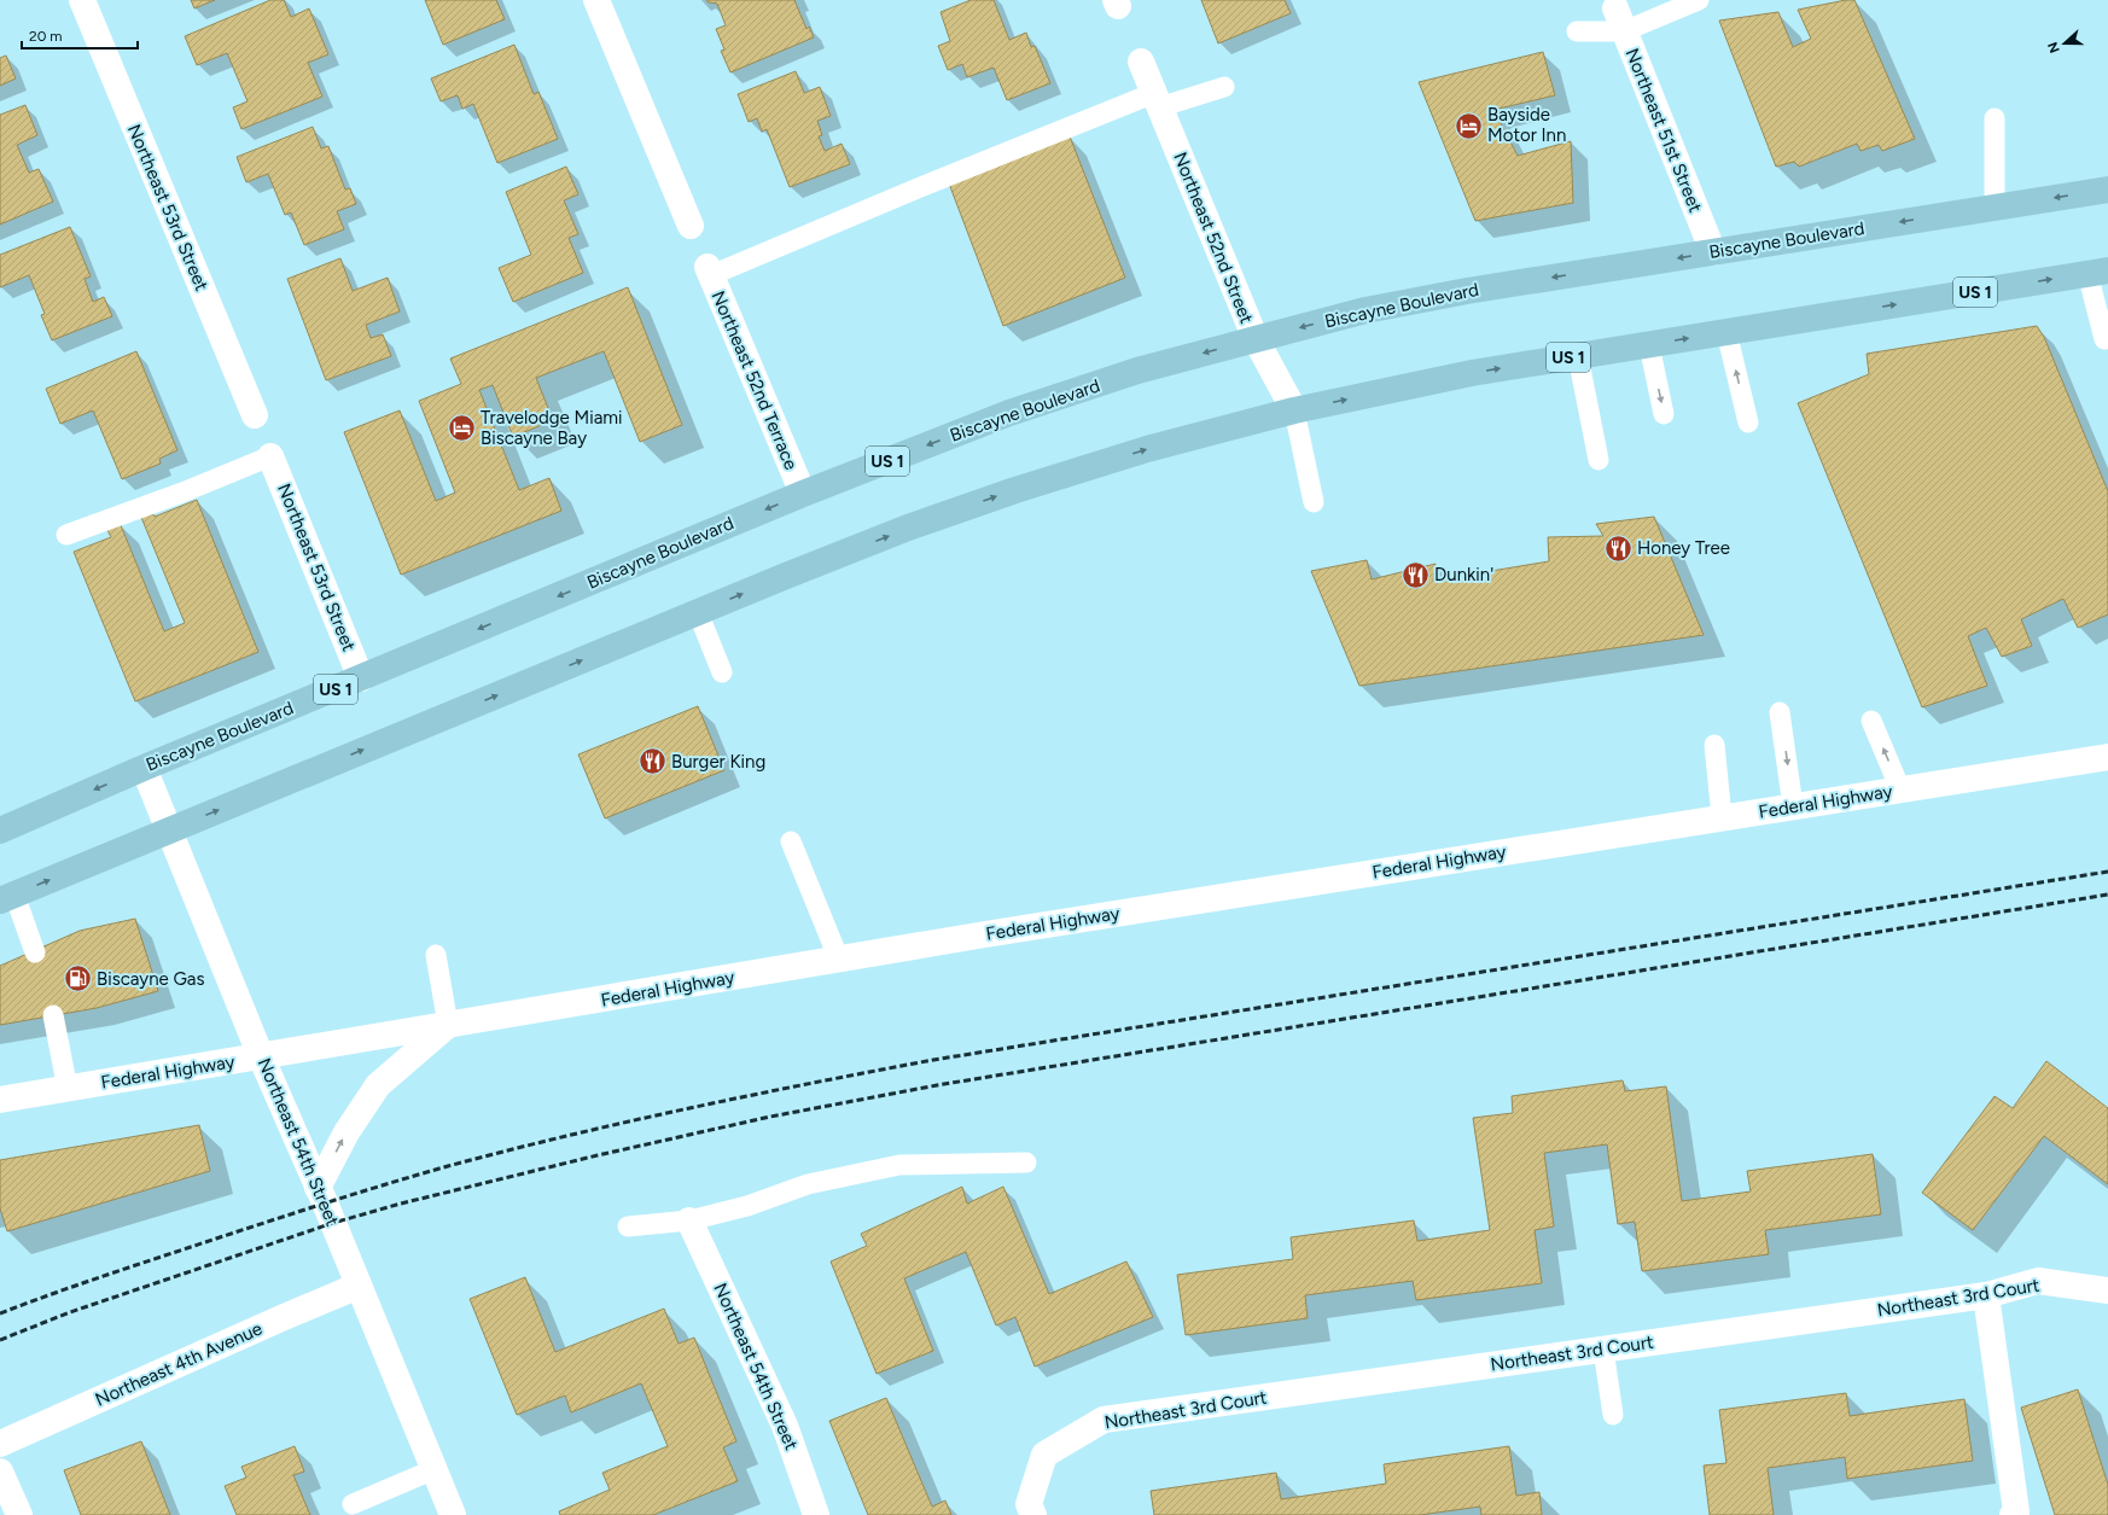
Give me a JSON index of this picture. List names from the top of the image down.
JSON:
{
  "streets": {
    "main road": ["Biscayne Boulevard", "US 1"],
    "street": [
      "Northeast 51st Street",
      "Northeast 53rd Street",
      "Northeast 52nd Street",
      "Northeast 52nd Terrace",
      "Federal Highway",
      "Northeast 54th Street",
      "Northeast 3rd Court",
      "Northeast 4th Avenue"
    ]
  },
  "crossings": [
    ["Northeast 51st Street", "Biscayne Boulevard"],
    ["Northeast 53rd Street", "Biscayne Boulevard"],
    ["Northeast 52nd Street", "Biscayne Boulevard"],
    ["Northeast 52nd Street", "US 1"],
    ["Biscayne Boulevard", "Northeast 52nd Terrace"],
    ["Biscayne Boulevard", "Northeast 54th Street"],
    ["US 1", "Northeast 54th Street"],
    ["Federal Highway", "Northeast 54th Street"],
    ["Northeast 54th Street", "Northeast 4th Avenue"]
  ],
  "places": {
    "hotel": ["Bayside Motor Inn", "Travelodge Miami Biscayne Bay"],
    "restaurant": ["Honey Tree", "Dunkin'", "Burger King"],
    "fuel station": ["Biscayne Gas"]
  },
  "scale_bar": "20 m",
  "north": "left"
}
